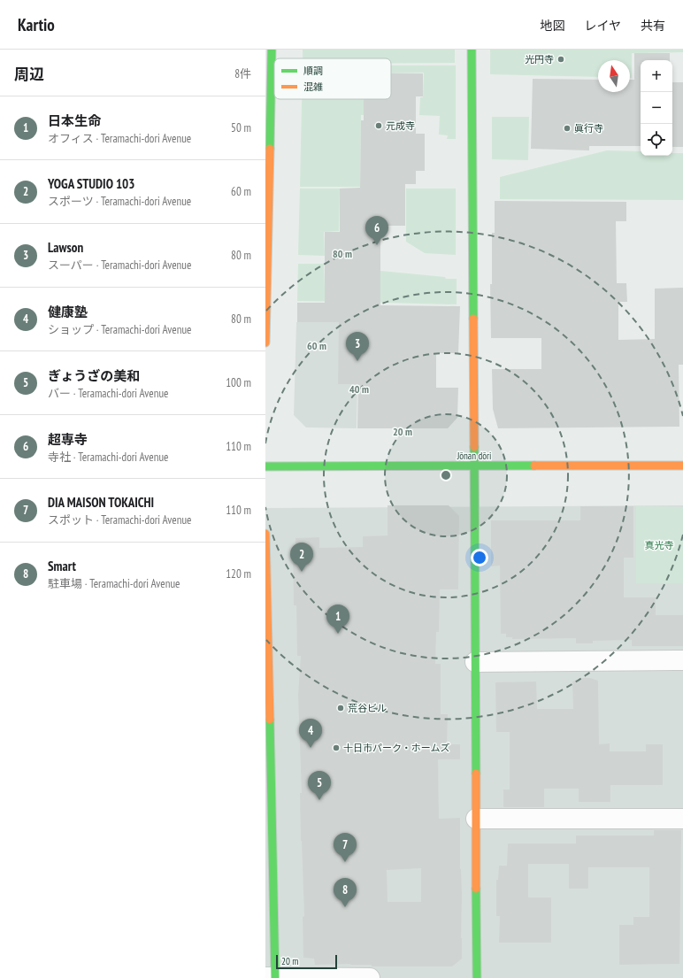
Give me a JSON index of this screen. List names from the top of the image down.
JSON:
{
  "streets": {
    "main road": ["Jōnan dōri"]
  },
  "parks": ["真光寺"],
  "places": [
    "光円寺",
    "元成寺",
    "眞行寺",
    "荒谷ビル",
    "十日市パーク・ホームズ"
  ],
  "legend": ["順調", "混雑"],
  "scale_bar": "20 m",
  "north": "top",
  "page": {
    "header": "Kartio",
    "nav": ["地図", "レイヤ", "共有"],
    "heading": ["周辺", "8件"],
    "map_buttons": ["+", "−"],
    "list": [
      {
        "mark": "1",
        "name": "日本生命",
        "note": "オフィス · Teramachi-dori Avenue",
        "value": "50 m"
      },
      {
        "mark": "2",
        "name": "YOGA STUDIO 103",
        "note": "スポーツ · Teramachi-dori Avenue",
        "value": "60 m"
      },
      {
        "mark": "3",
        "name": "Lawson",
        "note": "スーパー · Teramachi-dori Avenue",
        "value": "80 m"
      },
      {
        "mark": "4",
        "name": "健康塾",
        "note": "ショップ · Teramachi-dori Avenue",
        "value": "80 m"
      },
      {
        "mark": "5",
        "name": "ぎょうざの美和",
        "note": "バー · Teramachi-dori Avenue",
        "value": "100 m"
      },
      {
        "mark": "6",
        "name": "超専寺",
        "note": "寺社 · Teramachi-dori Avenue",
        "value": "110 m"
      },
      {
        "mark": "7",
        "name": "DIA MAISON TOKAICHI",
        "note": "スポット · Teramachi-dori Avenue",
        "value": "110 m"
      },
      {
        "mark": "8",
        "name": "Smart",
        "note": "駐車場 · Teramachi-dori Avenue",
        "value": "120 m"
      }
    ],
    "pins": [
      "6",
      "3",
      "2",
      "1",
      "4",
      "5",
      "7",
      "8"
    ],
    "scale": "20 m"
  },
  "rings": [
    "80 m",
    "60 m",
    "40 m",
    "20 m"
  ]
}
